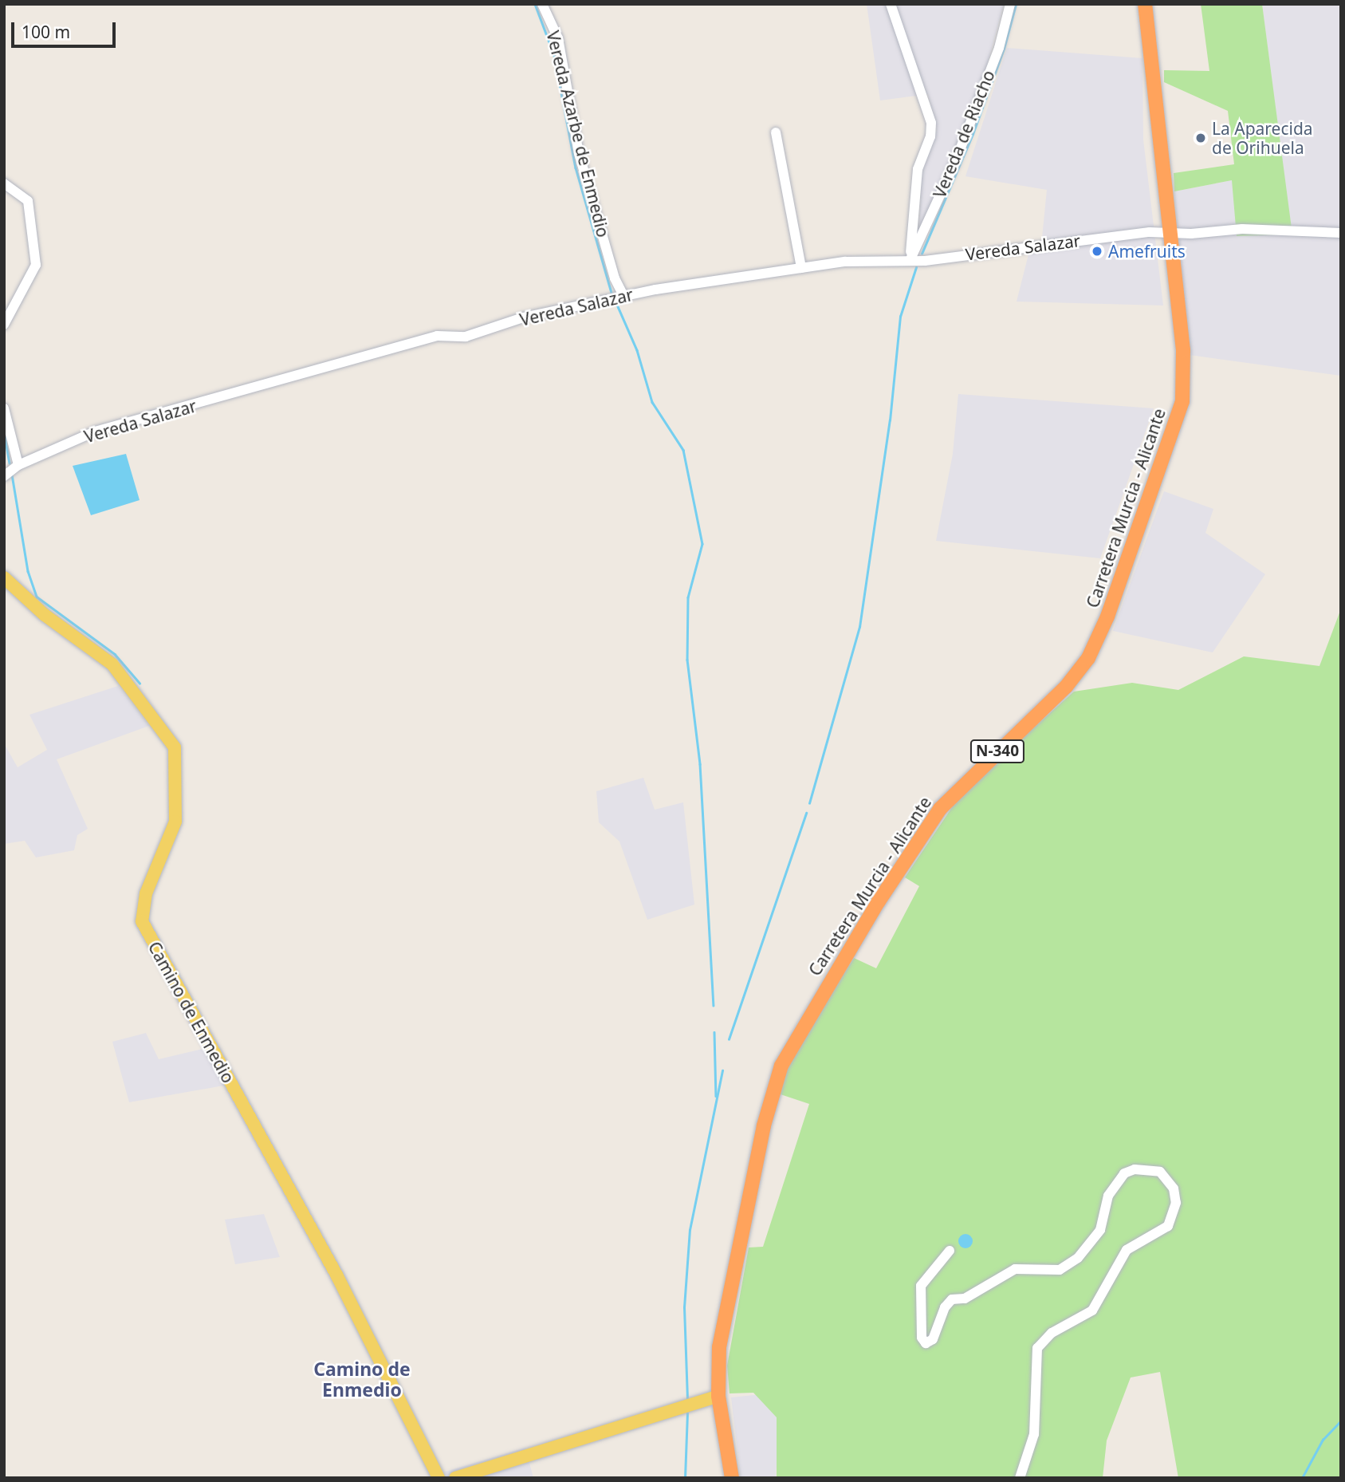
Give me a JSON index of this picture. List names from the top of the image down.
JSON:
{
  "streets": {
    "highway": ["Carretera Murcia - Alicante", "N-340"],
    "main road": ["Camino de Enmedio"],
    "street": ["Vereda Azarbe de Enmedio", "Vereda de Riacho", "Vereda Salazar"]
  },
  "crossings": [
    ["Vereda Azarbe de Enmedio", "Vereda Salazar"],
    ["Vereda de Riacho", "Vereda Salazar"],
    ["Vereda Salazar", "Carretera Murcia - Alicante"]
  ],
  "districts": ["Camino de Enmedio"],
  "places": ["La Aparecida de Orihuela", "Amefruits"],
  "scale_bar": "100 m"
}
